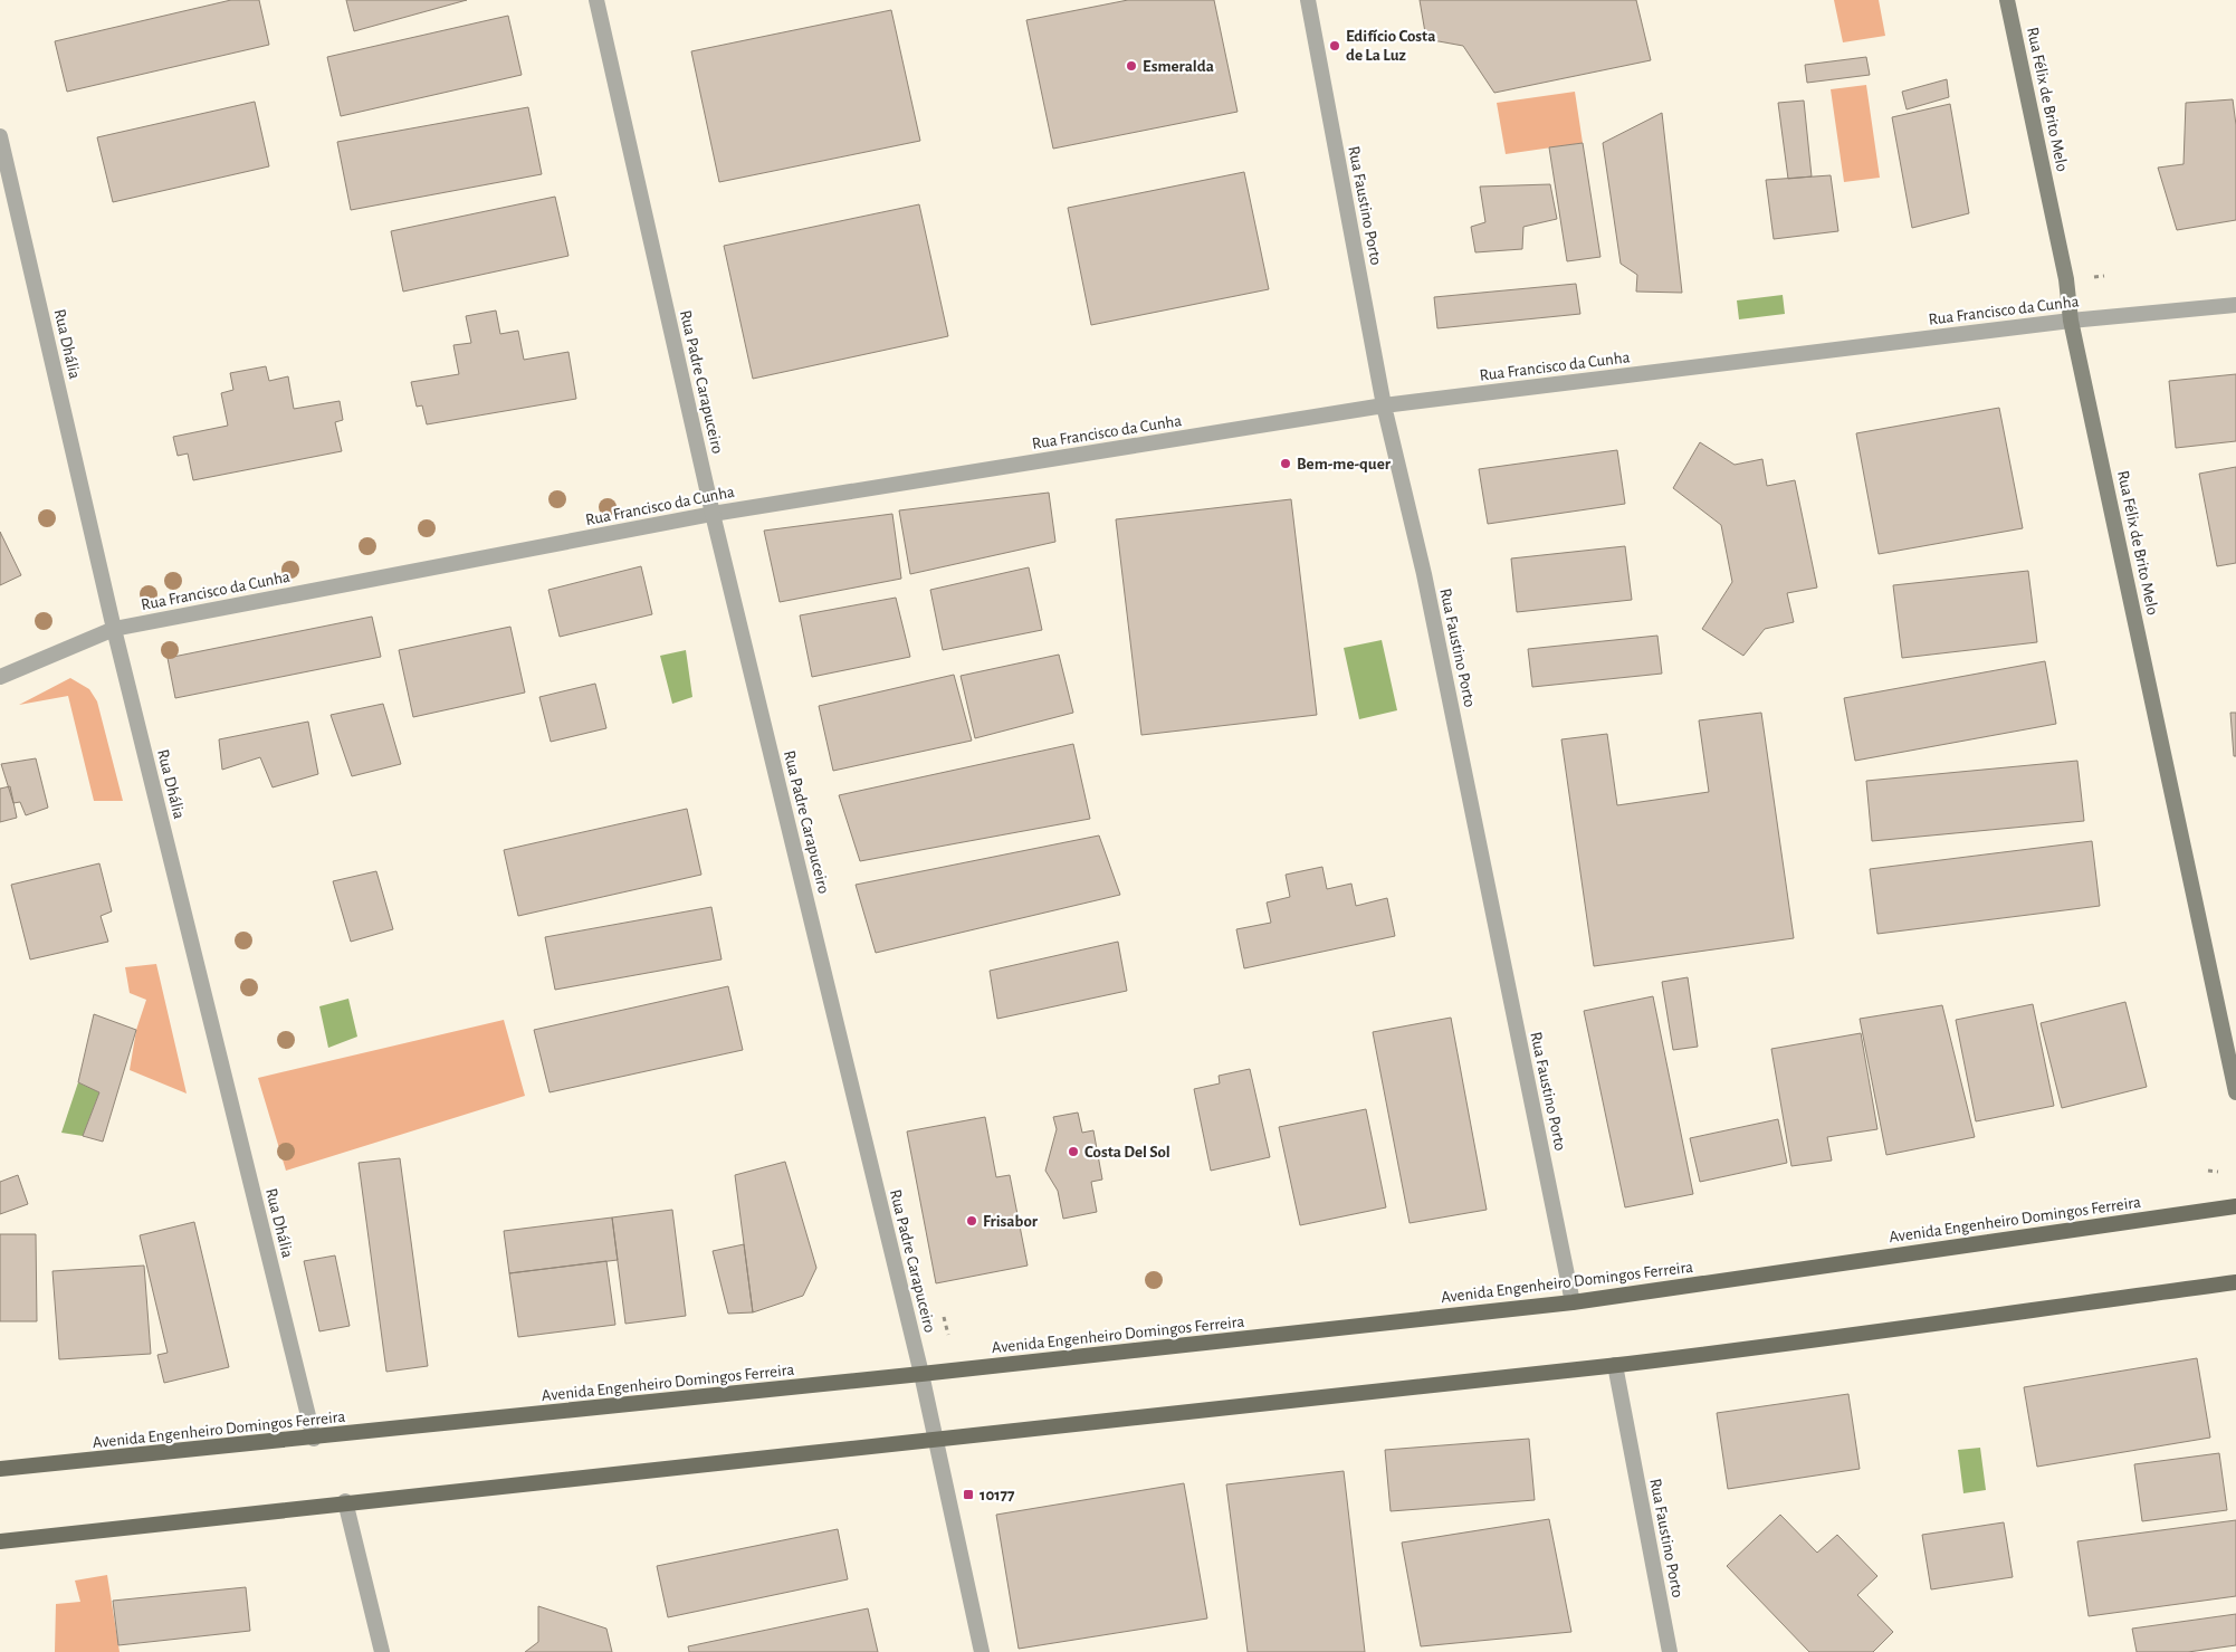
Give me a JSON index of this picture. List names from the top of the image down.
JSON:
{
  "streets": {
    "main road": ["Rua Félix de Brito Melo", "Avenida Engenheiro Domingos Ferreira"],
    "street": [
      "Rua Faustino Porto",
      "Rua Francisco da Cunha",
      "Rua Dhália",
      "Rua Padre Carapuceiro"
    ]
  },
  "crossings": [
    ["Rua Félix de Brito Melo", "Rua Francisco da Cunha"],
    ["Rua Faustino Porto", "Rua Francisco da Cunha"],
    ["Rua Faustino Porto", "Avenida Engenheiro Domingos Ferreira"],
    ["Rua Francisco da Cunha", "Rua Dhália"],
    ["Rua Francisco da Cunha", "Rua Padre Carapuceiro"],
    ["Rua Dhália", "Avenida Engenheiro Domingos Ferreira"],
    ["Rua Padre Carapuceiro", "Avenida Engenheiro Domingos Ferreira"]
  ],
  "places": {
    "other": [
      "Edifício Costa de La Luz",
      "Esmeralda",
      "Bem-me-quer",
      "Costa Del Sol",
      "Frisabor"
    ],
    "transit": ["10177"]
  }
}
